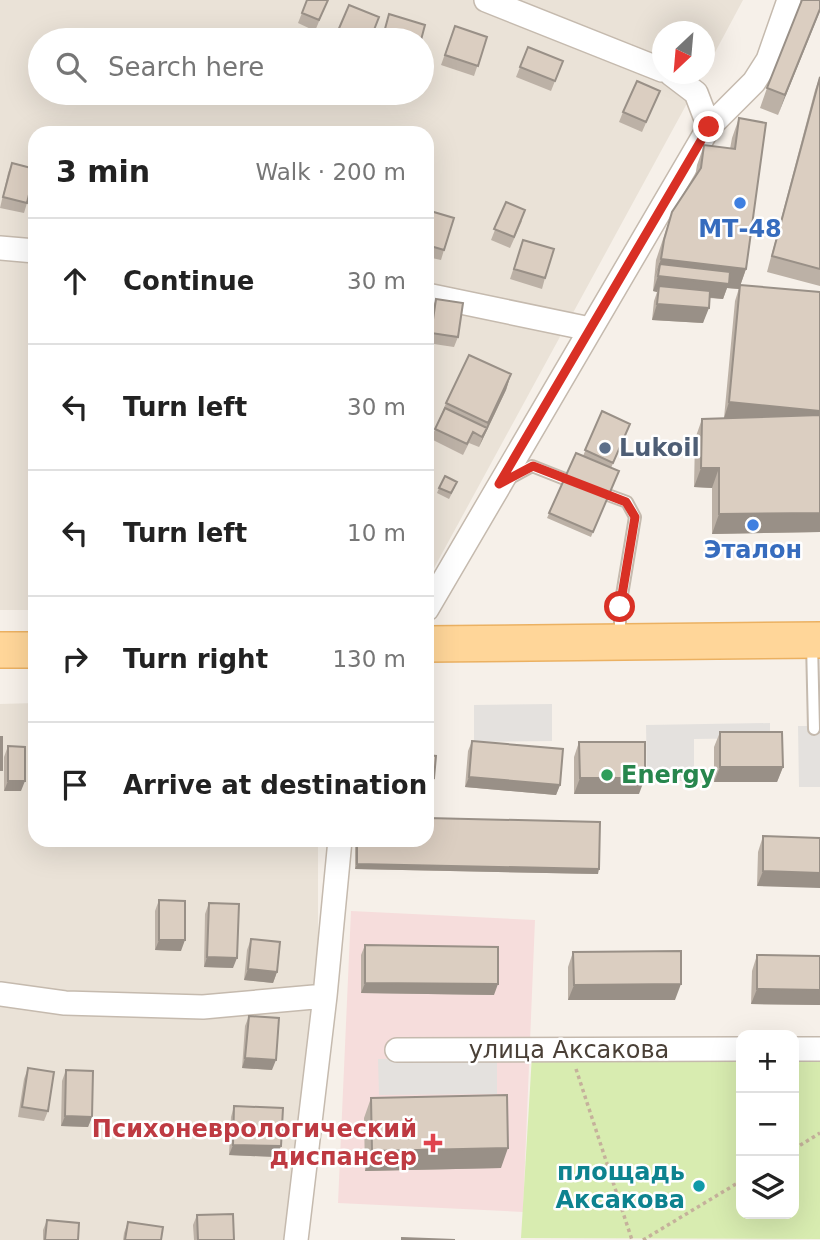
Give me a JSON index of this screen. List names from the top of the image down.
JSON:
{
  "streets": {
    "street": ["улица Аксакова"]
  },
  "places": {
    "other": [
      "МТ-48",
      "Lukoil",
      "Эталон",
      "Energy",
      "площадь Аксакова"
    ],
    "health": ["Психоневрологический диспансер"]
  },
  "north": "bottom left",
  "page": {
    "search": "Search here",
    "heading": ["3 min", "Walk · 200 m"],
    "list": [
      ["Continue", "30 m"],
      ["Turn left", "30 m"],
      ["Turn left", "10 m"],
      ["Turn right", "130 m"],
      "Arrive at destination"
    ],
    "map_buttons": ["+", "−"]
  }
}
